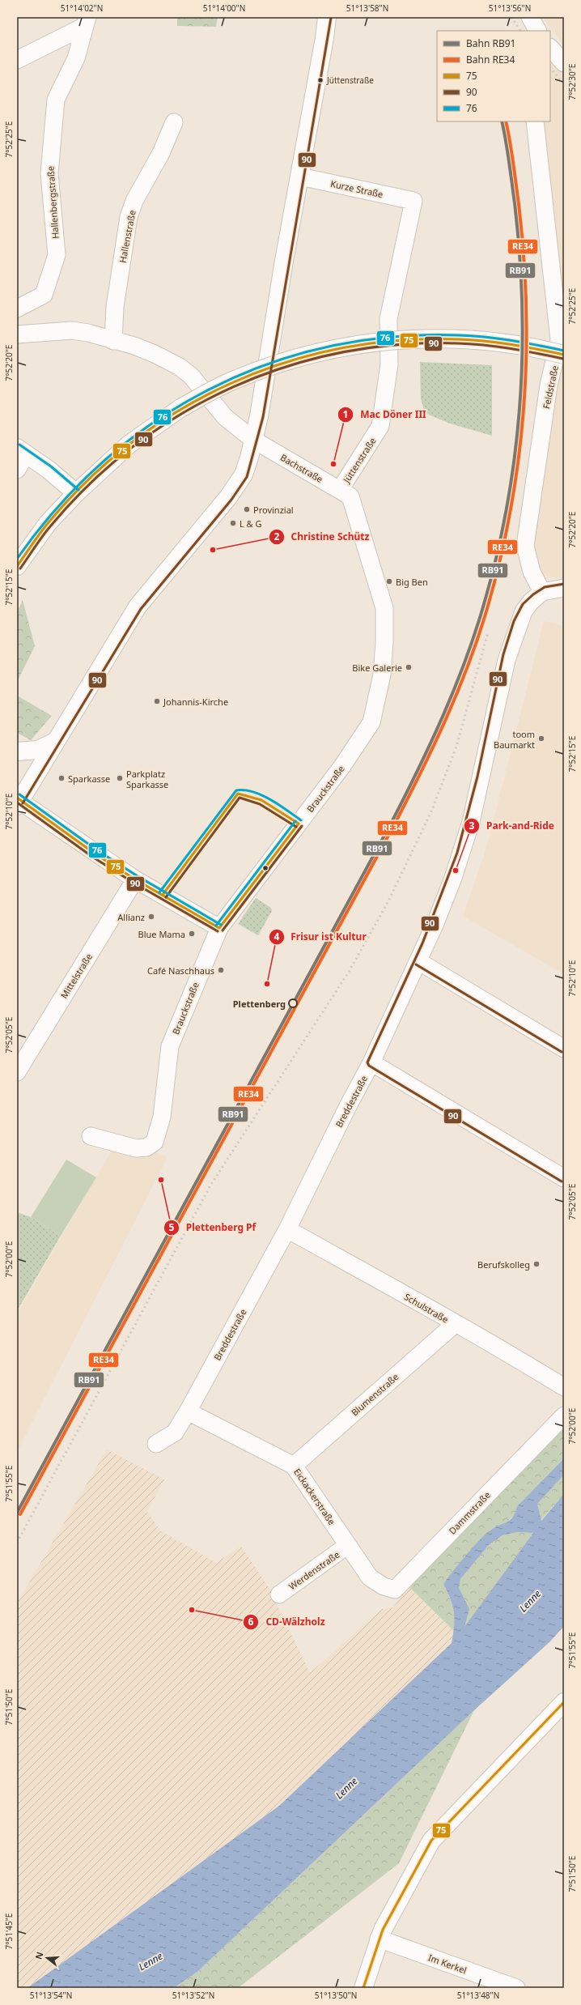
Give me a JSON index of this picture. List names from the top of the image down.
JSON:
{
  "streets": {
    "street": [
      "Kurze Straße",
      "Hallenbergstraße",
      "Hallenstraße",
      "Feldstraße",
      "Jüttenstraße",
      "Bachstraße",
      "Brauckstraße",
      "Mittelstraße",
      "Breddestraße",
      "Schulstraße",
      "Blumenstraße",
      "Eickackerstraße",
      "Dammstraße",
      "Werdenstraße",
      "Im Kerkel"
    ]
  },
  "crossings": [
    ["Kurze Straße", "Jüttenstraße"],
    ["Feldstraße", "Breddestraße"],
    ["Jüttenstraße", "Bachstraße"],
    ["Jüttenstraße", "Brauckstraße"],
    ["Bachstraße", "Brauckstraße"],
    ["Breddestraße", "Schulstraße"],
    ["Breddestraße", "Eickackerstraße"],
    ["Schulstraße", "Blumenstraße"],
    ["Blumenstraße", "Eickackerstraße"],
    ["Eickackerstraße", "Dammstraße"],
    ["Eickackerstraße", "Werdenstraße"]
  ],
  "water": ["Lenne"],
  "places": [
    "Jüttenstraße",
    "Mac Döner III",
    "Provinzial",
    "L & G",
    "Christine Schütz",
    "Big Ben",
    "Bike Galerie",
    "Johannis-Kirche",
    "toom Baumarkt",
    "Sparkasse",
    "Parkplatz Sparkasse",
    "Park-and-Ride",
    "Allianz",
    "Blue Mama",
    "Café Naschhaus",
    "Frisur ist Kultur",
    "Plettenberg",
    "Plettenberg Pf",
    "Berufskolleg",
    "CD-Wälzholz"
  ],
  "lines": [
    "transit line 90",
    "rail line RB91",
    "rail line RE34",
    "transit line 76",
    "transit line 75"
  ],
  "legend": [
    "Bahn RB91",
    "Bahn RE34",
    "75",
    "90",
    "76"
  ],
  "north": "left",
  "coordinates": [
    "51°14'02\"N",
    "51°14'00\"N",
    "51°13'58\"N",
    "51°13'56\"N",
    "7°52'30\"E",
    "7°52'25\"E",
    "7°52'20\"E",
    "7°52'15\"E",
    "7°52'10\"E",
    "7°52'05\"E",
    "7°52'00\"E",
    "7°51'55\"E",
    "7°51'50\"E",
    "7°51'45\"E",
    "51°13'54\"N",
    "51°13'52\"N",
    "51°13'50\"N",
    "51°13'48\"N"
  ]
}
